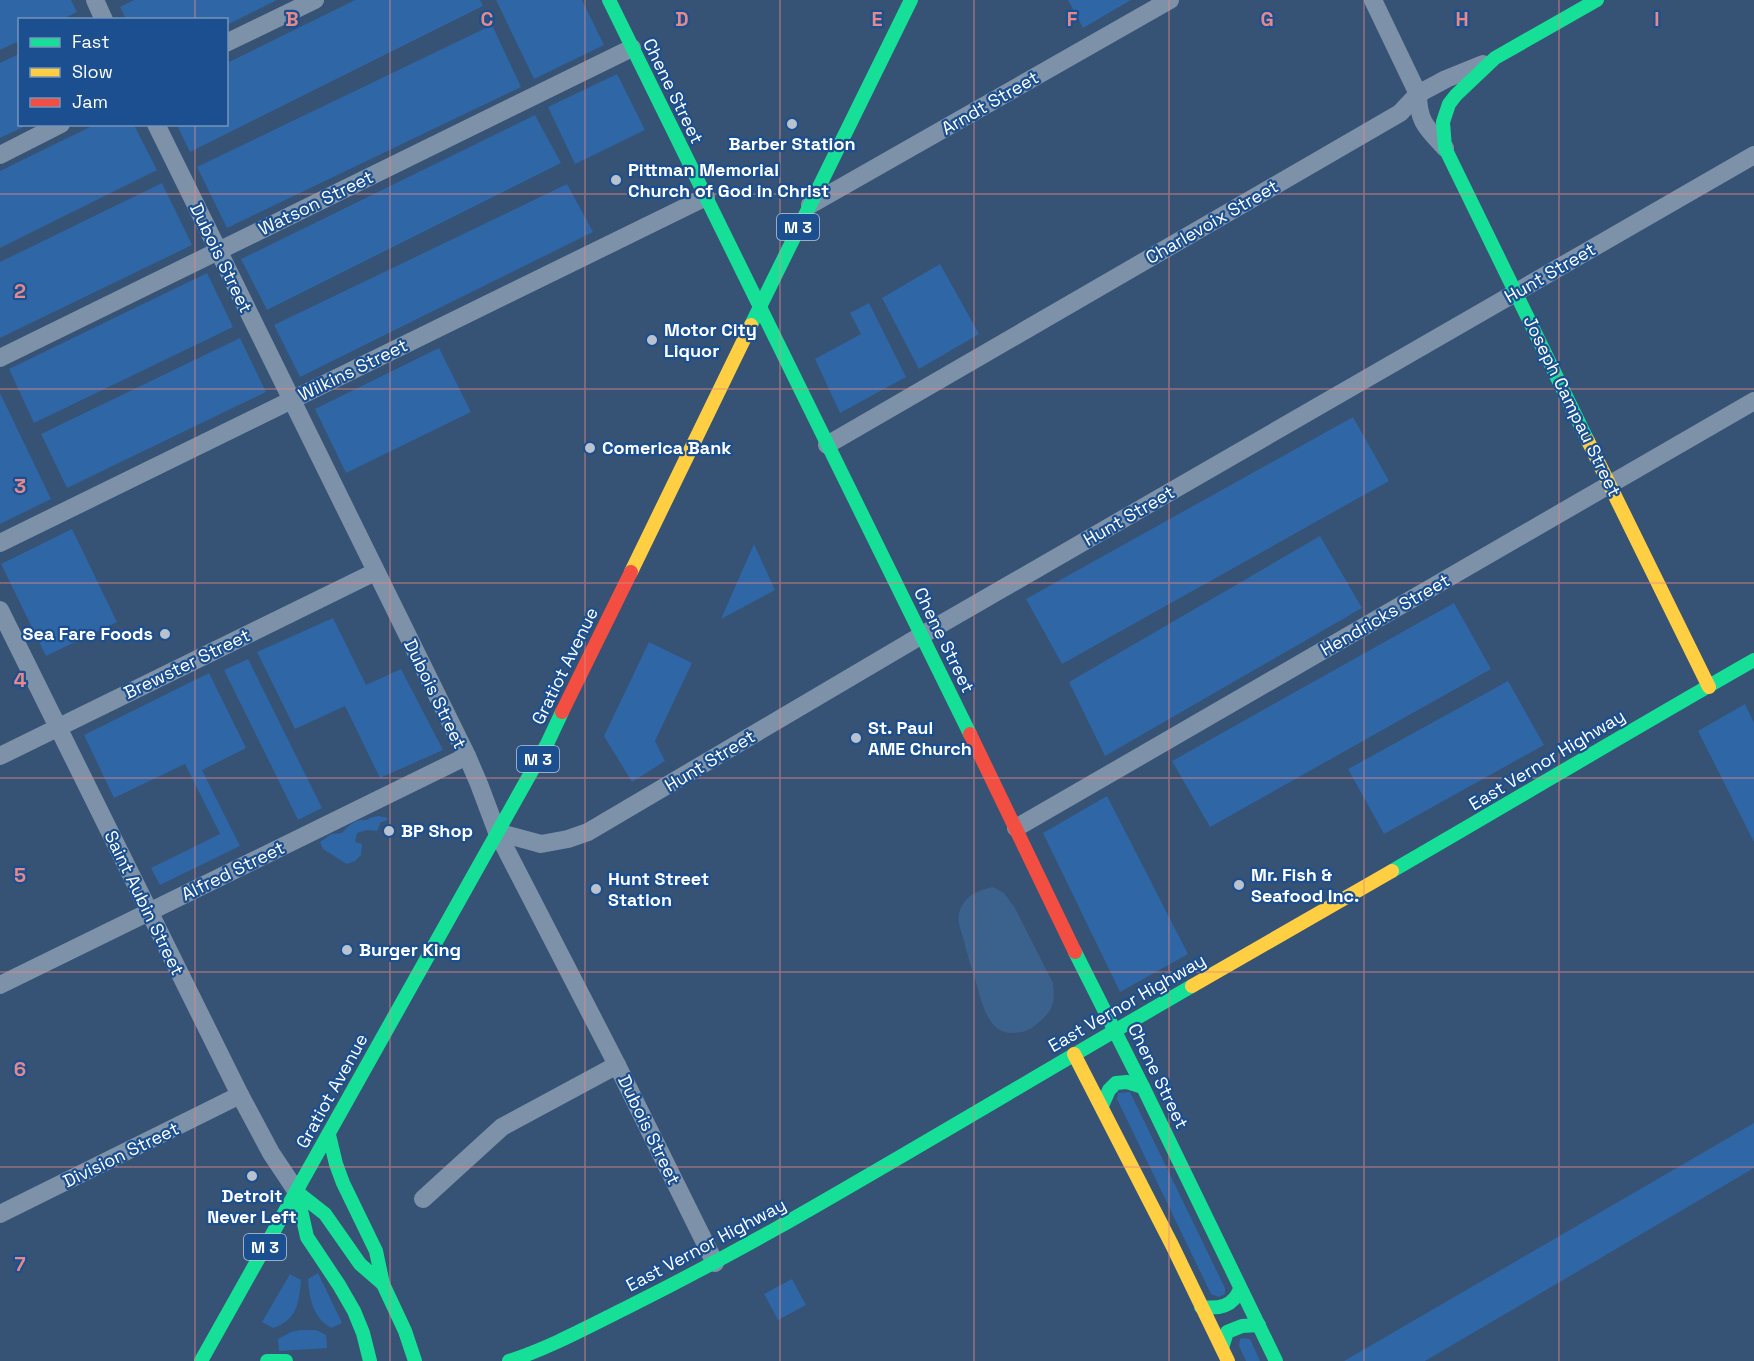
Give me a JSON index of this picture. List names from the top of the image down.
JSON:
{
  "streets": {
    "street": [
      "Chene Street",
      "Arndt Street",
      "Watson Street",
      "Charlevoix Street",
      "M 3",
      "Dubois Street",
      "Hunt Street",
      "Wilkins Street",
      "Joseph Campau Street",
      "Hendricks Street",
      "Brewster Street",
      "Gratiot Avenue",
      "East Vernor Highway",
      "Alfred Street",
      "Saint Aubin Street",
      "Division Street"
    ]
  },
  "crossings": [
    ["Chene Street", "Watson Street"],
    ["Chene Street", "Charlevoix Street"],
    ["Chene Street", "Hunt Street"],
    ["Chene Street", "Wilkins Street"],
    ["Chene Street", "Hendricks Street"],
    ["Chene Street", "Gratiot Avenue"],
    ["Chene Street", "East Vernor Highway"],
    ["Arndt Street", "Gratiot Avenue"],
    ["Watson Street", "Dubois Street"],
    ["Charlevoix Street", "Joseph Campau Street"],
    ["Dubois Street", "Hunt Street"],
    ["Dubois Street", "Wilkins Street"],
    ["Dubois Street", "Brewster Street"],
    ["Dubois Street", "Gratiot Avenue"],
    ["Dubois Street", "East Vernor Highway"],
    ["Dubois Street", "Alfred Street"],
    ["Hunt Street", "Joseph Campau Street"],
    ["Hunt Street", "Gratiot Avenue"],
    ["Joseph Campau Street", "Hendricks Street"],
    ["Joseph Campau Street", "East Vernor Highway"],
    ["Brewster Street", "Saint Aubin Street"],
    ["Gratiot Avenue", "Saint Aubin Street"],
    ["Alfred Street", "Saint Aubin Street"],
    ["Saint Aubin Street", "Division Street"]
  ],
  "places": [
    "Barber Station",
    "Pittman Memorial Church of God in Christ",
    "Motor City Liquor",
    "Comerica Bank",
    "Sea Fare Foods",
    "St. Paul AME Church",
    "BP Shop",
    "Mr. Fish & Seafood Inc.",
    "Hunt Street Station",
    "Burger King",
    "Detroit Never Left"
  ],
  "legend": ["Fast", "Slow", "Jam"],
  "grid": {
    "columns": [
      "B",
      "C",
      "D",
      "E",
      "F",
      "G",
      "H",
      "I"
    ],
    "rows": [
      "2",
      "3",
      "4",
      "5",
      "6",
      "7"
    ]
  }
}
